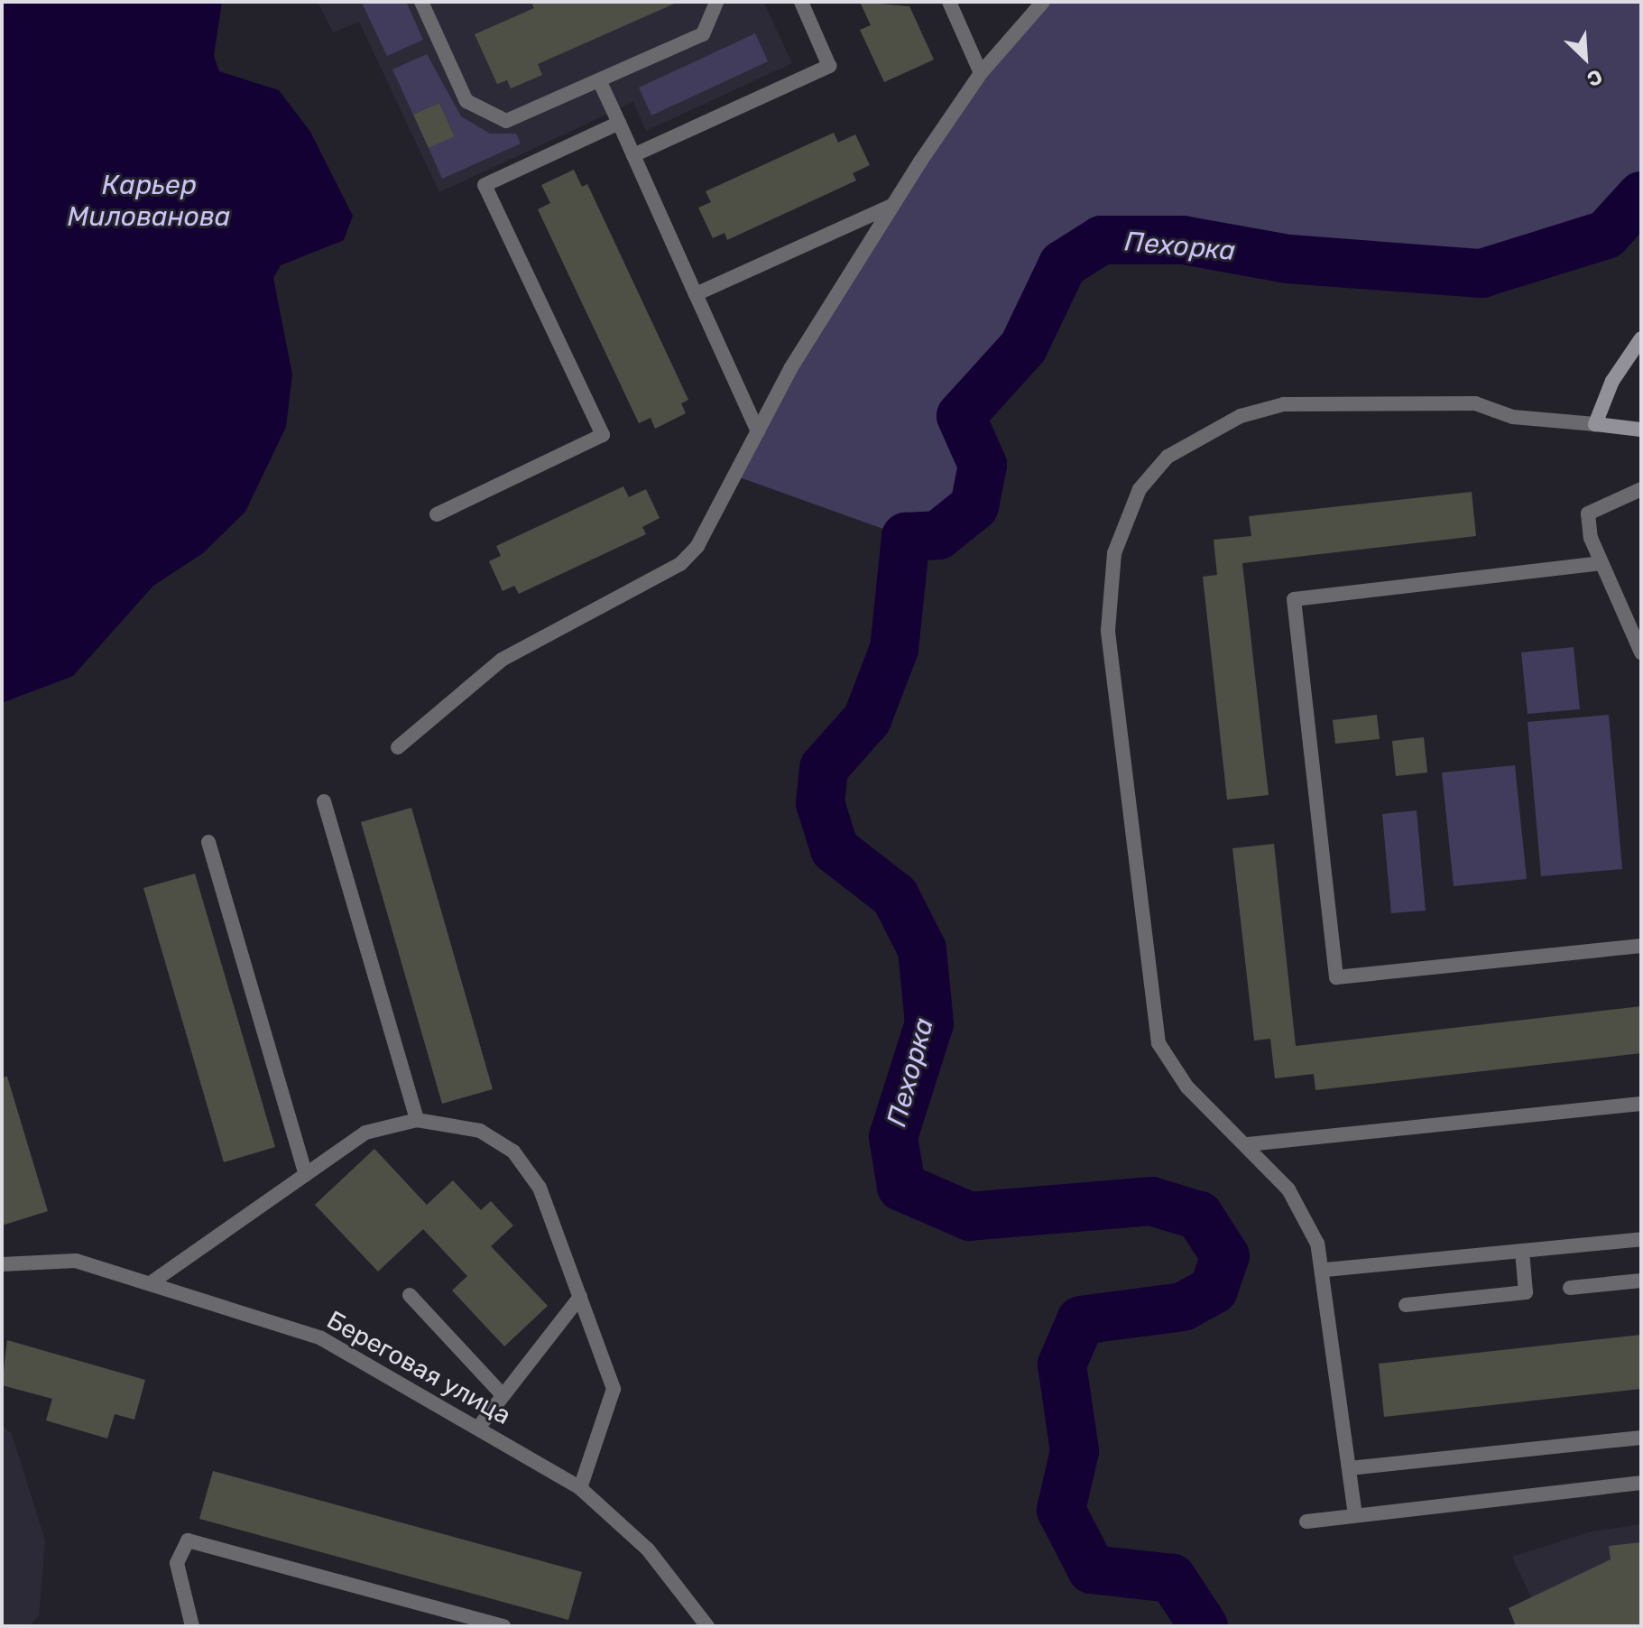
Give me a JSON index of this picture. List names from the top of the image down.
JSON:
{
  "streets": {
    "street": ["Береговая улица"]
  },
  "water": ["Карьер Милованова", "Пехорка"],
  "north": "bottom right"
}
